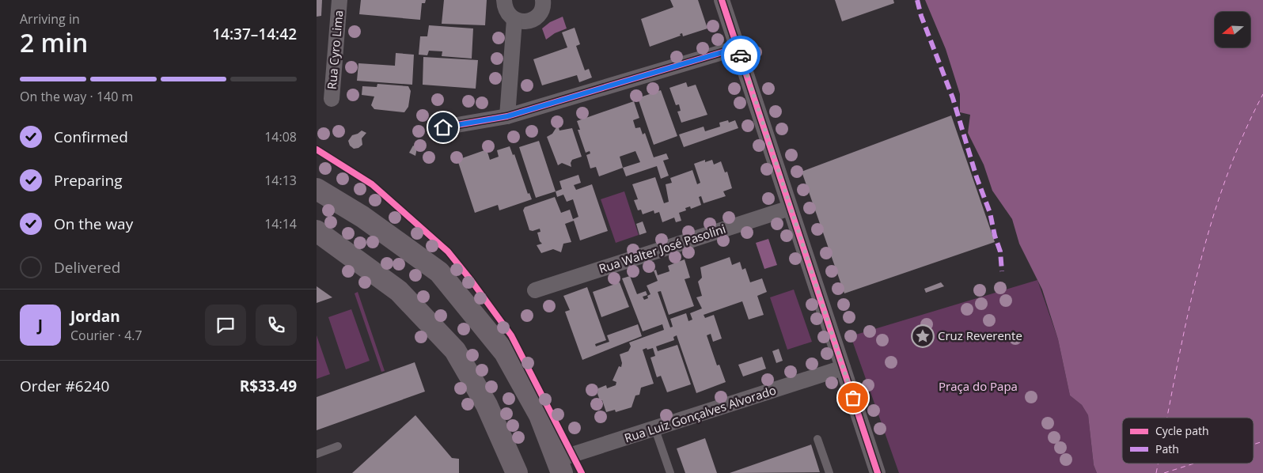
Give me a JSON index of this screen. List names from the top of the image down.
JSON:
{
  "streets": {
    "street": ["Rua Cyro Lima", "Rua Walter José Pasolini", "Rua Luiz Gonçalves Alvorado"]
  },
  "parks": ["Praça do Papa"],
  "places": {
    "place": ["Cruz Reverente"]
  },
  "legend": ["Cycle path", "Path"],
  "north": "left",
  "page": {
    "heading": ["2 min", "Arriving in", "14:37–14:42"],
    "panel": [
      "Jordan",
      "Courier · 4.7",
      "Order #6240",
      "R$33.49"
    ],
    "bar": "On the way · 140 m",
    "list": [
      ["Confirmed", "14:08"],
      ["Preparing", "14:13"],
      ["On the way", "14:14"],
      "Delivered"
    ],
    "round": "J"
  }
}
